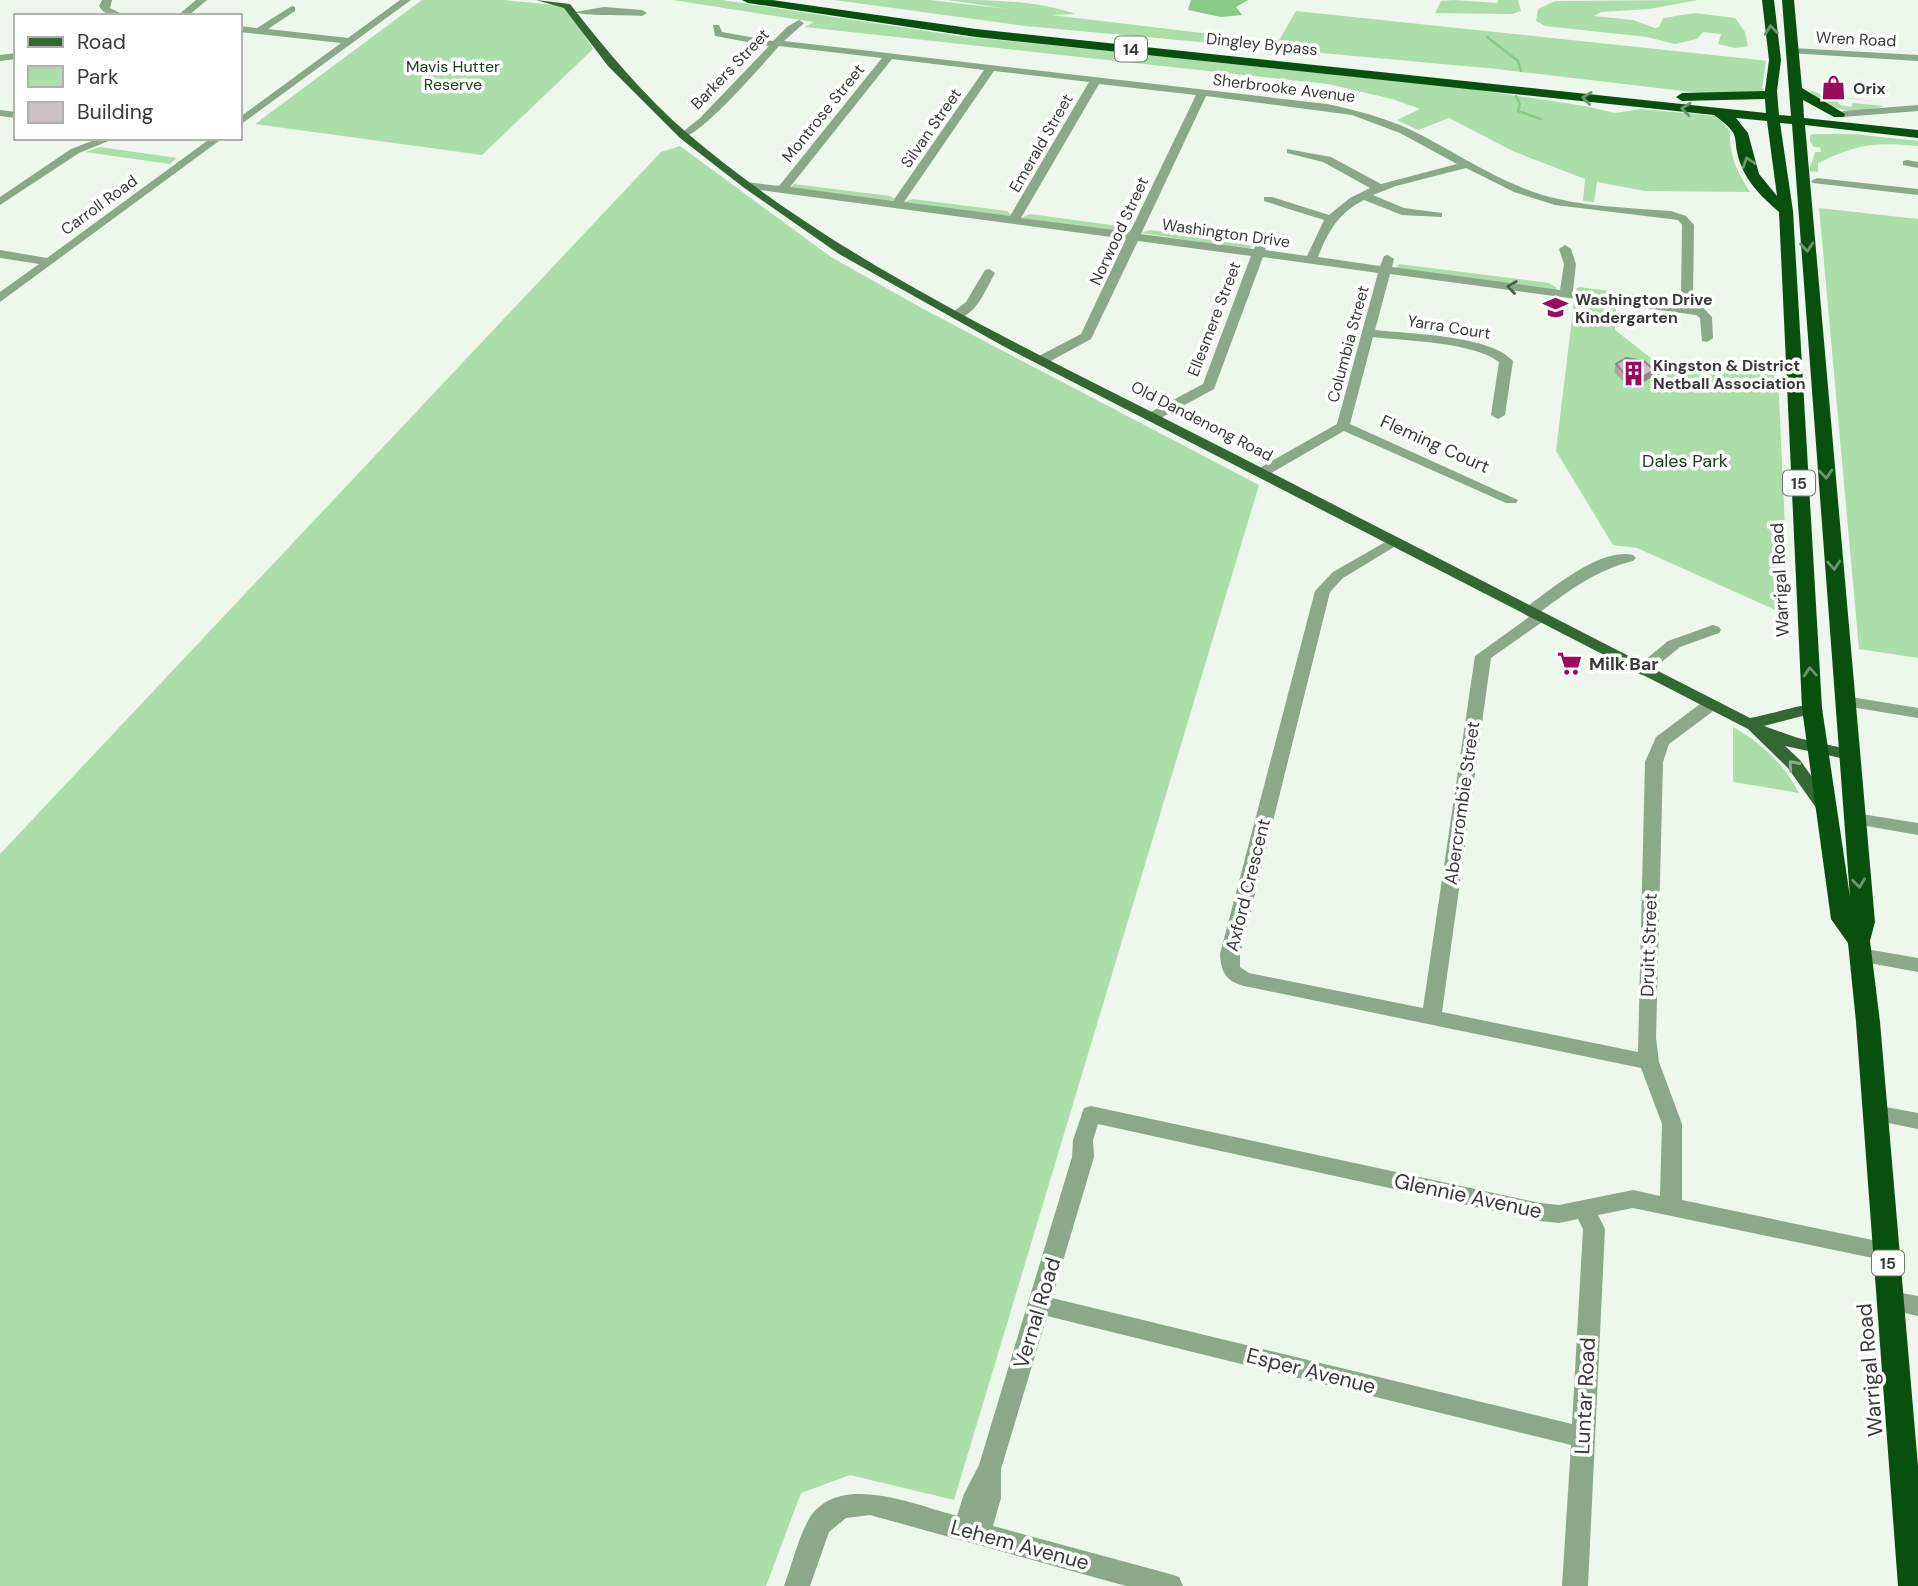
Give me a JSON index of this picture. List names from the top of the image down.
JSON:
{
  "streets": {
    "highway": [
      "Dingley Bypass",
      "14",
      "15",
      "Warrigal Road"
    ],
    "main road": ["Old Dandenong Road"],
    "street": [
      "Wren Road",
      "Barkers Street",
      "Sherbrooke Avenue",
      "Montrose Street",
      "Silvan Street",
      "Emerald Street",
      "Carroll Road",
      "Norwood Street",
      "Washington Drive",
      "Ellesmere Street",
      "Yarra Court",
      "Columbia Street",
      "Fleming Court",
      "Abercrombie Street",
      "Axford Crescent",
      "Druitt Street",
      "Glennie Avenue",
      "Vernal Road",
      "Esper Avenue",
      "Luntar Road",
      "Lehem Avenue"
    ]
  },
  "crossings": [
    ["Wren Road", "Warrigal Road"],
    ["Dingley Bypass", "14"],
    ["Dingley Bypass", "Warrigal Road"],
    ["14", "Warrigal Road"],
    ["Barkers Street", "Sherbrooke Avenue"],
    ["Barkers Street", "Old Dandenong Road"],
    ["Sherbrooke Avenue", "Montrose Street"],
    ["Sherbrooke Avenue", "Silvan Street"],
    ["Sherbrooke Avenue", "Emerald Street"],
    ["Sherbrooke Avenue", "Norwood Street"],
    ["Sherbrooke Avenue", "Washington Drive"],
    ["Montrose Street", "Washington Drive"],
    ["Silvan Street", "Washington Drive"],
    ["Emerald Street", "Washington Drive"],
    ["Norwood Street", "Washington Drive"],
    ["Norwood Street", "Old Dandenong Road"],
    ["Washington Drive", "Ellesmere Street"],
    ["Washington Drive", "Columbia Street"],
    ["Washington Drive", "Old Dandenong Road"],
    ["Ellesmere Street", "Old Dandenong Road"],
    ["Yarra Court", "Columbia Street"],
    ["Columbia Street", "Old Dandenong Road"],
    ["Columbia Street", "Fleming Court"],
    ["Old Dandenong Road", "Warrigal Road"],
    ["Old Dandenong Road", "Abercrombie Street"],
    ["Old Dandenong Road", "Axford Crescent"],
    ["Old Dandenong Road", "Druitt Street"],
    ["Warrigal Road", "Glennie Avenue"],
    ["Abercrombie Street", "Axford Crescent"],
    ["Axford Crescent", "Druitt Street"],
    ["Druitt Street", "Glennie Avenue"],
    ["Glennie Avenue", "Vernal Road"],
    ["Glennie Avenue", "Luntar Road"],
    ["Vernal Road", "Esper Avenue"],
    ["Vernal Road", "Lehem Avenue"],
    ["Esper Avenue", "Luntar Road"]
  ],
  "parks": ["Mavis Hutter Reserve", "Dales Park"],
  "places": {
    "shop": ["Orix"],
    "school or university": ["Washington Drive Kindergarten"],
    "building": ["Kingston & District Netball Association"],
    "supermarket": ["Milk Bar"]
  },
  "legend": ["Road", "Park", "Building"]
}
